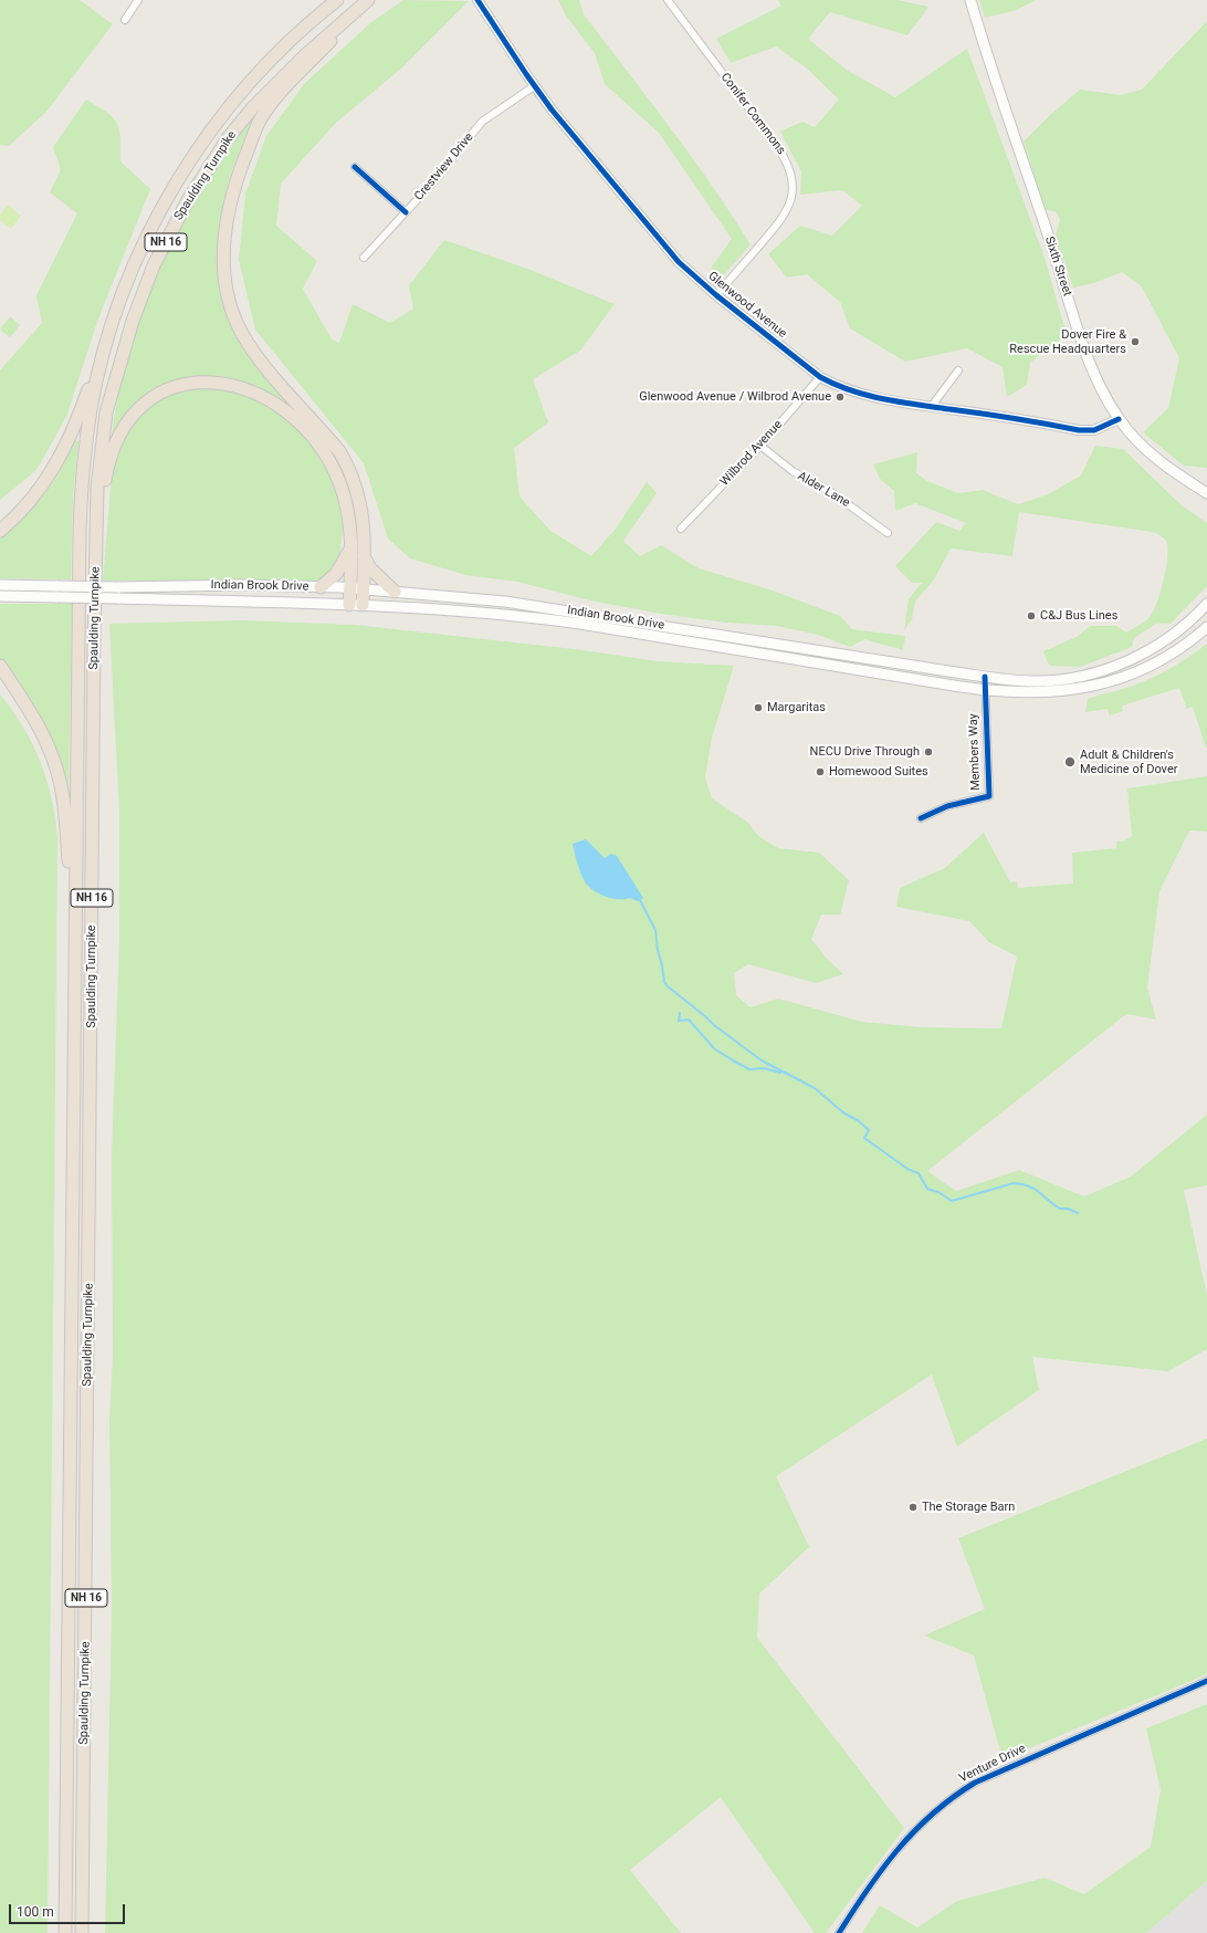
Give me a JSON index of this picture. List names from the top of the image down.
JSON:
{
  "streets": {
    "highway": ["Spaulding Turnpike", "NH 16"],
    "main road": ["Sixth Street", "Indian Brook Drive"],
    "street": [
      "Conifer Commons",
      "Crestview Drive",
      "Glenwood Avenue",
      "Wilbrod Avenue",
      "Alder Lane",
      "Members Way",
      "Venture Drive"
    ]
  },
  "crossings": [
    ["Conifer Commons", "Glenwood Avenue"],
    ["Crestview Drive", "Glenwood Avenue"],
    ["Sixth Street", "Glenwood Avenue"],
    ["Glenwood Avenue", "Wilbrod Avenue"],
    ["Wilbrod Avenue", "Alder Lane"],
    ["Indian Brook Drive", "Members Way"]
  ],
  "places": [
    "Dover Fire & Rescue Headquarters",
    "Glenwood Avenue / Wilbrod Avenue",
    "C&J Bus Lines",
    "Margaritas",
    "NECU Drive Through",
    "Adult & Children's Medicine of Dover",
    "Homewood Suites",
    "The Storage Barn"
  ],
  "scale_bar": "100 m"
}
